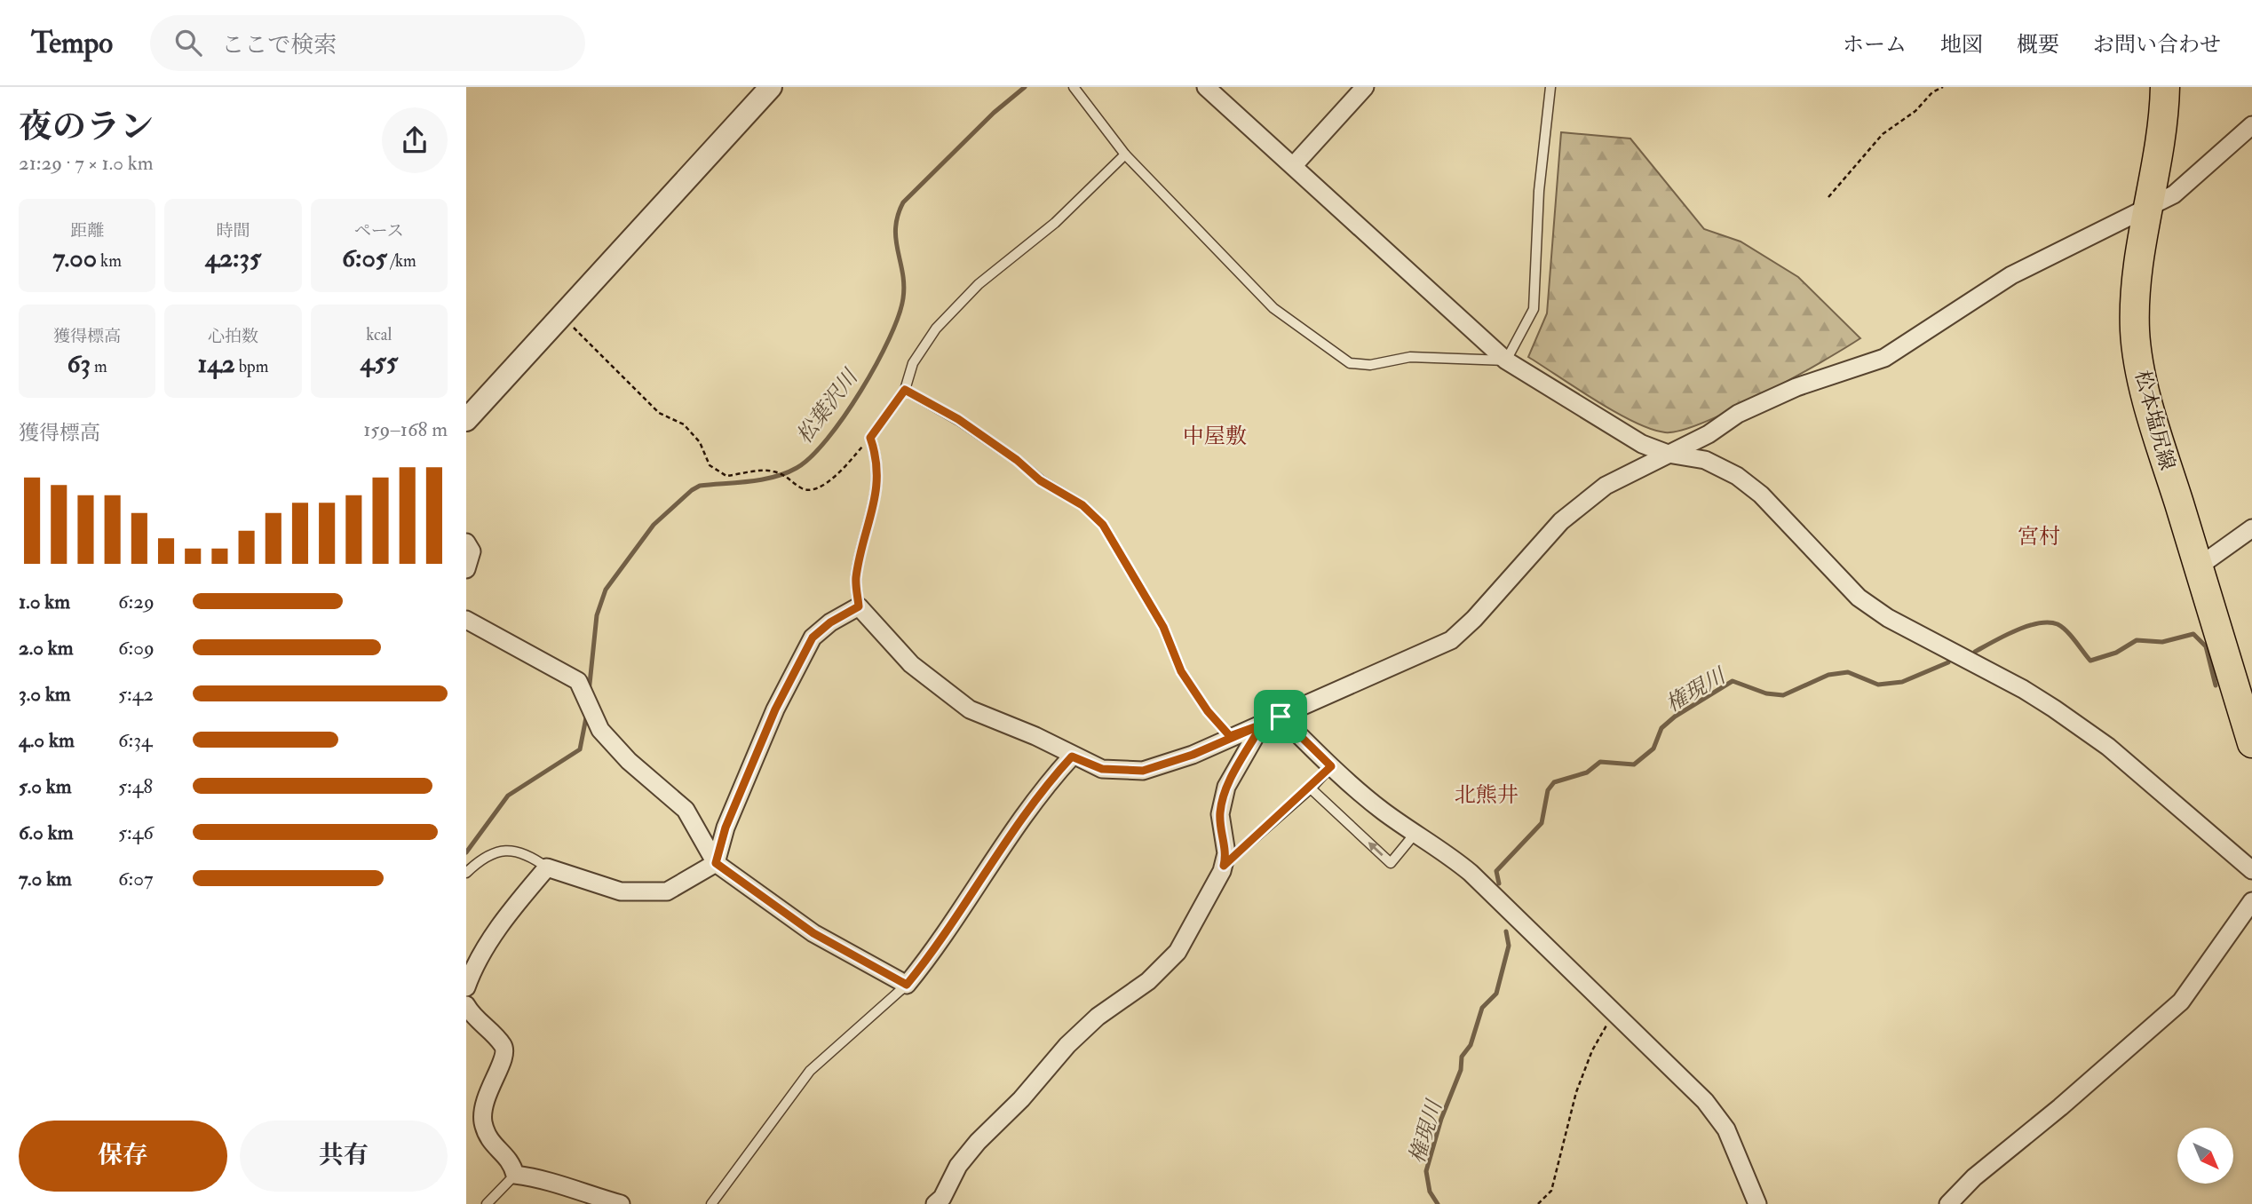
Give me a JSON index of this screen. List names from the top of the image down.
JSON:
{
  "streets": {
    "main road": ["松本塩尻線"]
  },
  "districts": ["中屋敷", "宮村", "北熊井"],
  "water": ["松葉沢川", "権現川"],
  "north": "bottom right",
  "page": {
    "header": "Tempo",
    "search": "ここで検索",
    "nav": [
      "ホーム",
      "地図",
      "概要",
      "お問い合わせ"
    ],
    "heading": ["夜のラン", "21:29 · 7 × 1.0 km"],
    "stats": [
      ["距離", "7.00 km"],
      ["時間", "42:35"],
      ["ペース", "6:05 /km"],
      ["獲得標高", "63 m"],
      ["心拍数", "142 bpm"],
      ["kcal", "455"]
    ],
    "chart": ["獲得標高", "159–168 m"],
    "list": [
      {
        "name": "1.0 km",
        "note": "6:29"
      },
      {
        "name": "2.0 km",
        "note": "6:09"
      },
      {
        "name": "3.0 km",
        "note": "5:42"
      },
      {
        "name": "4.0 km",
        "note": "6:34"
      },
      {
        "name": "5.0 km",
        "note": "5:48"
      },
      {
        "name": "6.0 km",
        "note": "5:46"
      },
      {
        "name": "7.0 km",
        "note": "6:07"
      }
    ],
    "buttons": ["保存", "共有"]
  }
}
